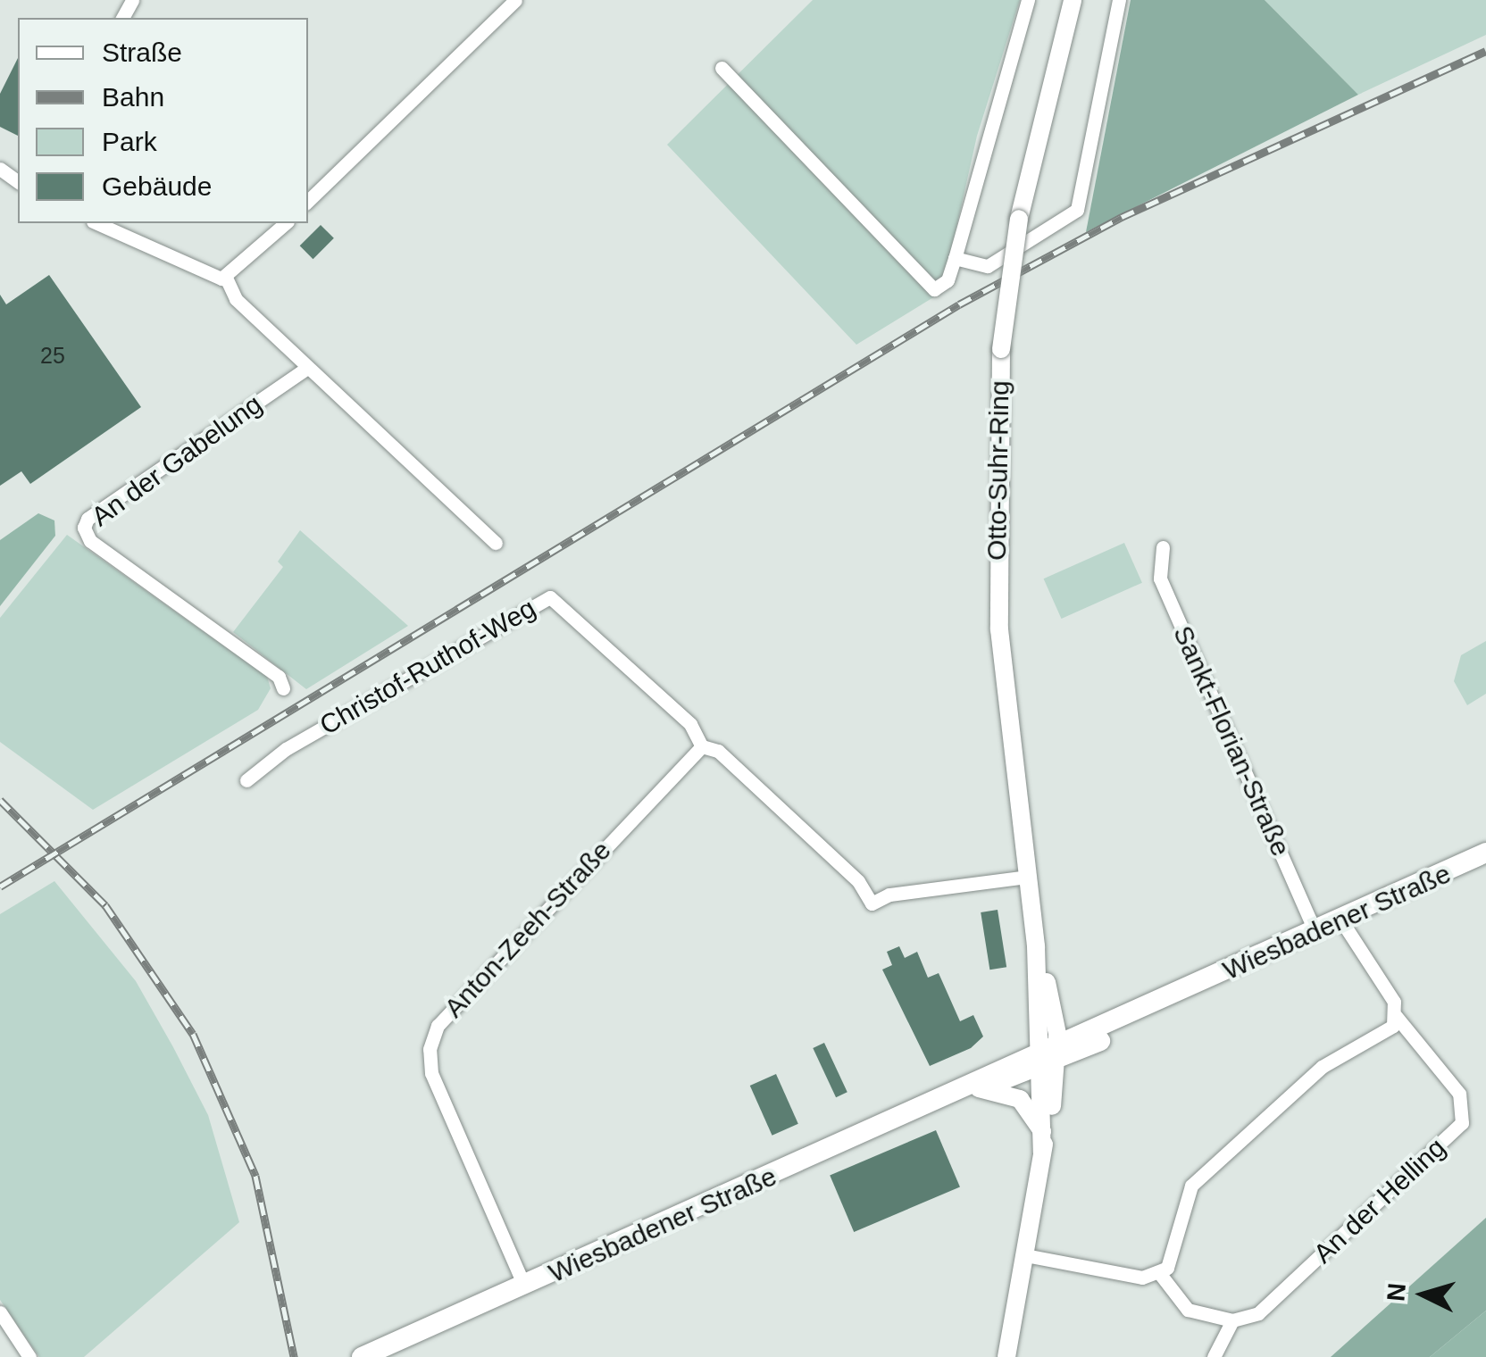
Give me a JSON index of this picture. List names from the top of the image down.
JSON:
{
  "streets": {
    "main road": ["Wiesbadener Straße"],
    "street": [
      "An der Gabelung",
      "Otto-Suhr-Ring",
      "Christof-Ruthof-Weg",
      "Sankt-Florian-Straße",
      "Anton-Zeeh-Straße",
      "An der Helling"
    ]
  },
  "crossings": [
    ["Otto-Suhr-Ring", "Christof-Ruthof-Weg"],
    ["Otto-Suhr-Ring", "Wiesbadener Straße"],
    ["Christof-Ruthof-Weg", "Anton-Zeeh-Straße"],
    ["Sankt-Florian-Straße", "Wiesbadener Straße"],
    ["Wiesbadener Straße", "Anton-Zeeh-Straße"],
    ["Wiesbadener Straße", "An der Helling"]
  ],
  "house_numbers": ["25"],
  "legend": [
    "Straße",
    "Bahn",
    "Park",
    "Gebäude"
  ],
  "north": "left"
}
